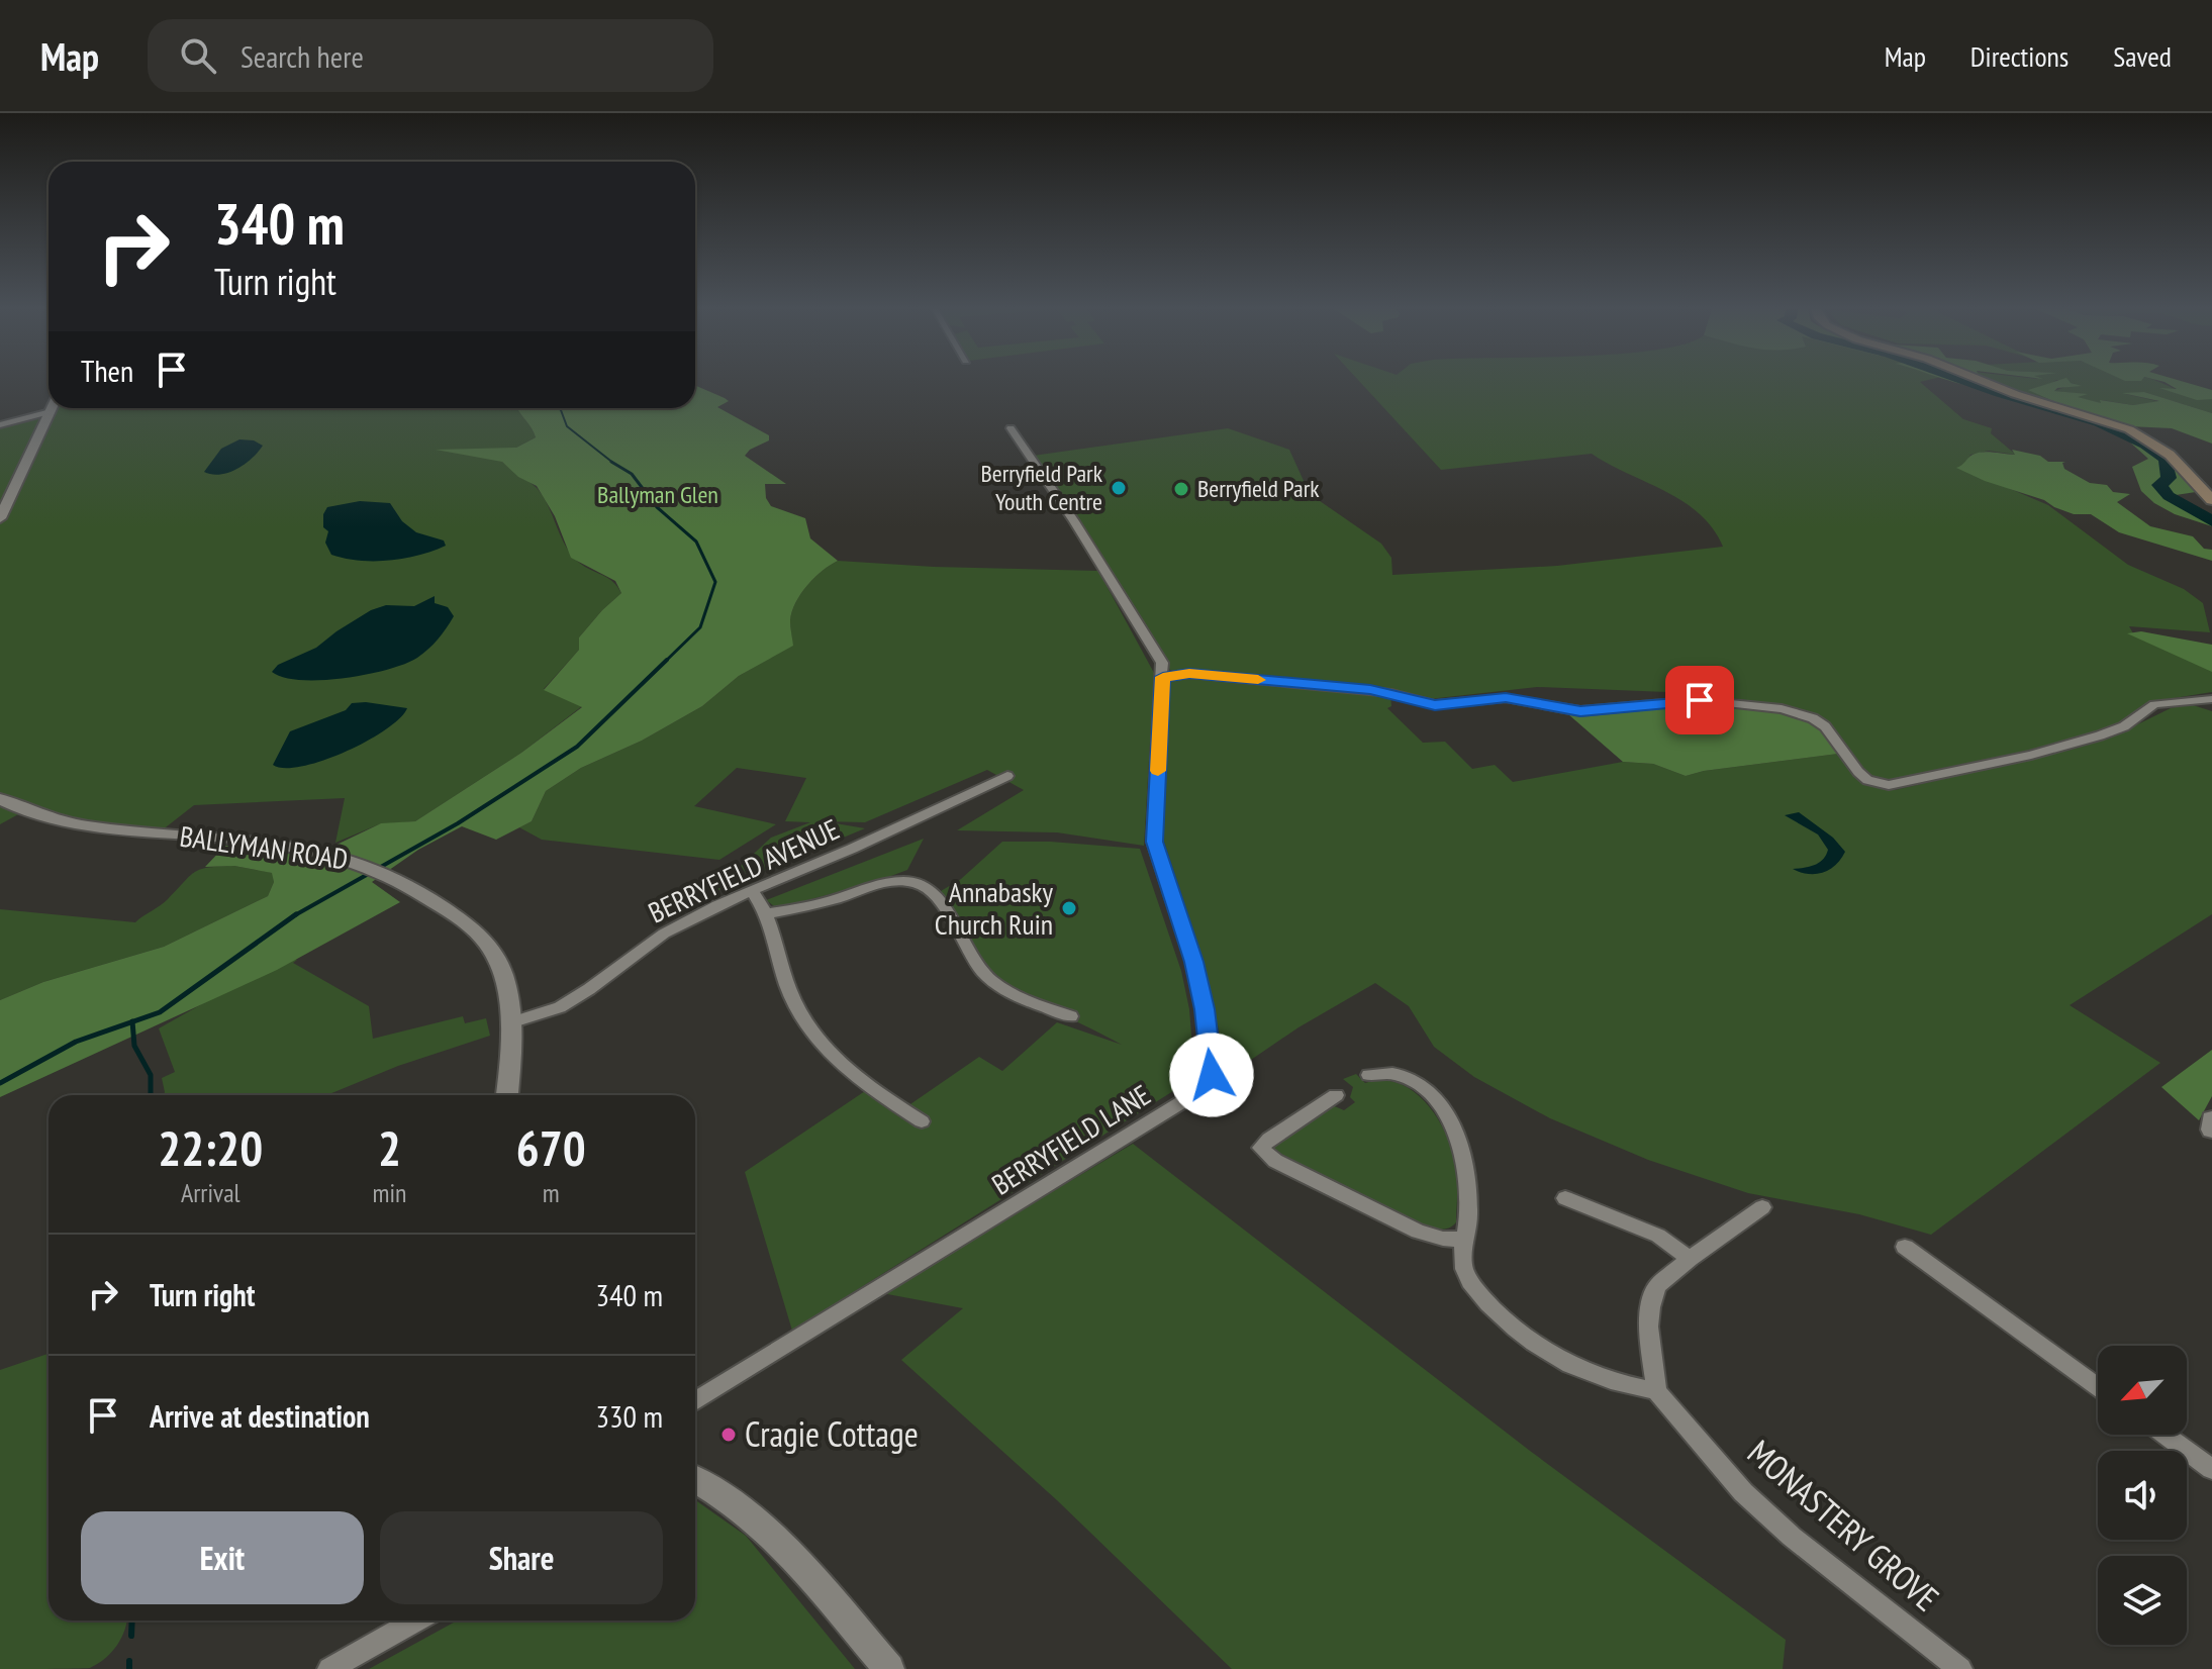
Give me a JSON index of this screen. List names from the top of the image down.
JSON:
{
  "streets": {
    "street": [
      "BALLYMAN ROAD",
      "BERRYFIELD AVENUE",
      "BERRYFIELD LANE",
      "MONASTERY GROVE"
    ]
  },
  "crossings": [
    ["BALLYMAN ROAD", "BERRYFIELD AVENUE"]
  ],
  "parks": ["Ballyman Glen"],
  "places": [
    "Berryfield Park Youth Centre",
    "Berryfield Park",
    "Annabasky Church Ruin",
    "Cragie Cottage"
  ],
  "north": "bottom left",
  "page": {
    "header": "Map",
    "search": "Search here",
    "nav": ["Map", "Directions", "Saved"],
    "turn": ["340 m", "Turn right"],
    "then": "Then",
    "eta": [
      "22:20",
      "Arrival",
      "2",
      "min",
      "670",
      "m"
    ],
    "list": [
      {
        "name": "Turn right",
        "value": "340 m"
      },
      {
        "name": "Arrive at destination",
        "value": "330 m"
      }
    ],
    "buttons": ["Exit", "Share"]
  }
}
